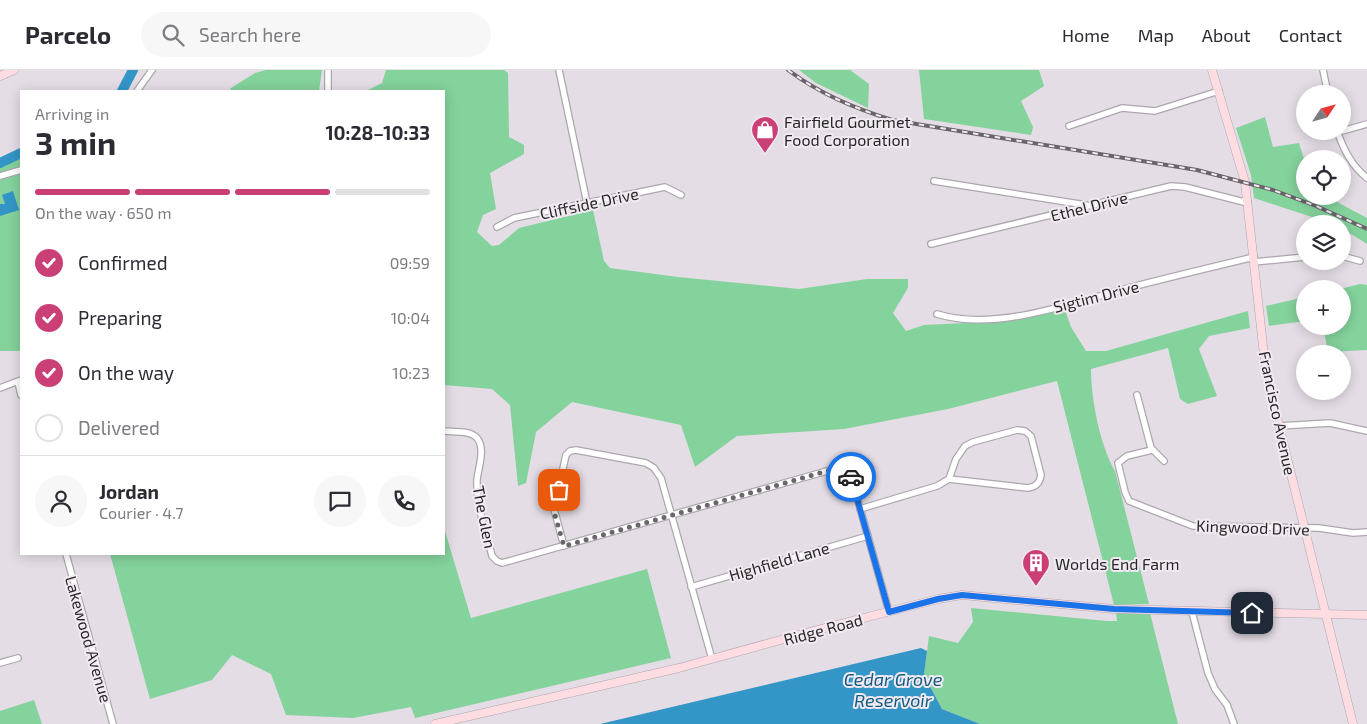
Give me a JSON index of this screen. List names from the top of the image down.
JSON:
{
  "streets": {
    "main road": ["Francisco Avenue", "Ridge Road"],
    "street": [
      "Cliffside Drive",
      "Ethel Drive",
      "Sigtim Drive",
      "The Glen",
      "Kingwood Drive",
      "Highfield Lane",
      "Lakewood Avenue"
    ]
  },
  "crossings": [
    ["Ethel Drive", "Francisco Avenue"],
    ["Sigtim Drive", "Francisco Avenue"],
    ["Francisco Avenue", "Kingwood Drive"],
    ["Francisco Avenue", "Ridge Road"]
  ],
  "water": ["Cedar Grove Reservoir"],
  "places": {
    "shop": ["Fairfield Gourmet Food Corporation"],
    "building": ["Worlds End Farm"]
  },
  "north": "top right",
  "page": {
    "header": "Parcelo",
    "search": "Search here",
    "nav": [
      "Home",
      "Map",
      "About",
      "Contact"
    ],
    "map_buttons": ["+", "−"],
    "heading": ["3 min", "Arriving in", "10:28–10:33"],
    "panel": ["Jordan", "Courier · 4.7"],
    "bar": "On the way · 650 m",
    "list": [
      ["Confirmed", "09:59"],
      ["Preparing", "10:04"],
      ["On the way", "10:23"],
      "Delivered"
    ]
  }
}
